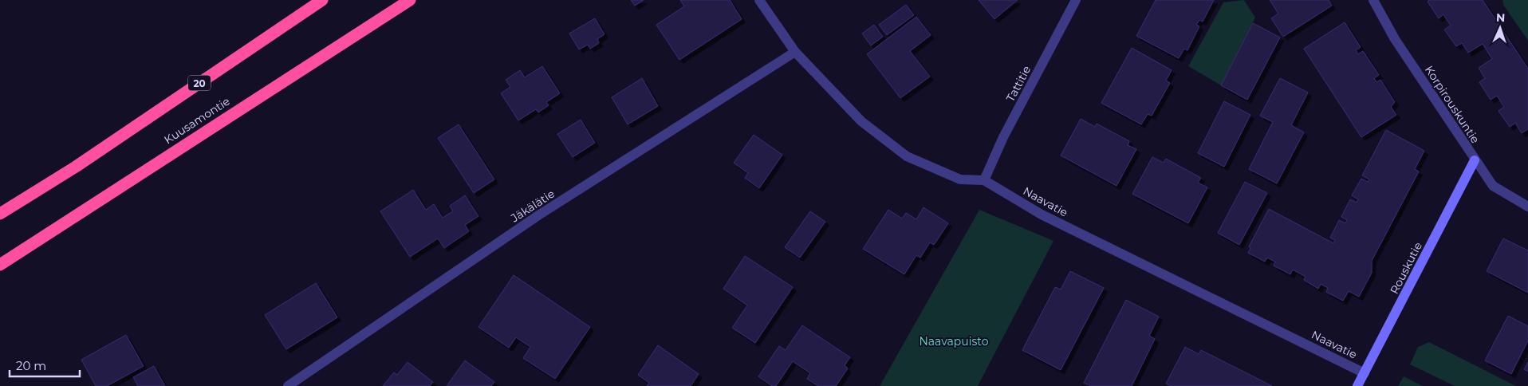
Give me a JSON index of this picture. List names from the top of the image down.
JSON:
{
  "streets": {
    "highway": ["20", "Kuusamontie"],
    "street": [
      "Tattitie",
      "Korpirouskuntie",
      "Naavatie",
      "Jäkälätie",
      "Rouskutie"
    ]
  },
  "crossings": [
    ["Tattitie", "Naavatie"],
    ["Korpirouskuntie", "Rouskutie"],
    ["Naavatie", "Jäkälätie"],
    ["Naavatie", "Rouskutie"]
  ],
  "parks": ["Naavapuisto"],
  "scale_bar": "20 m",
  "north": "top"
}
